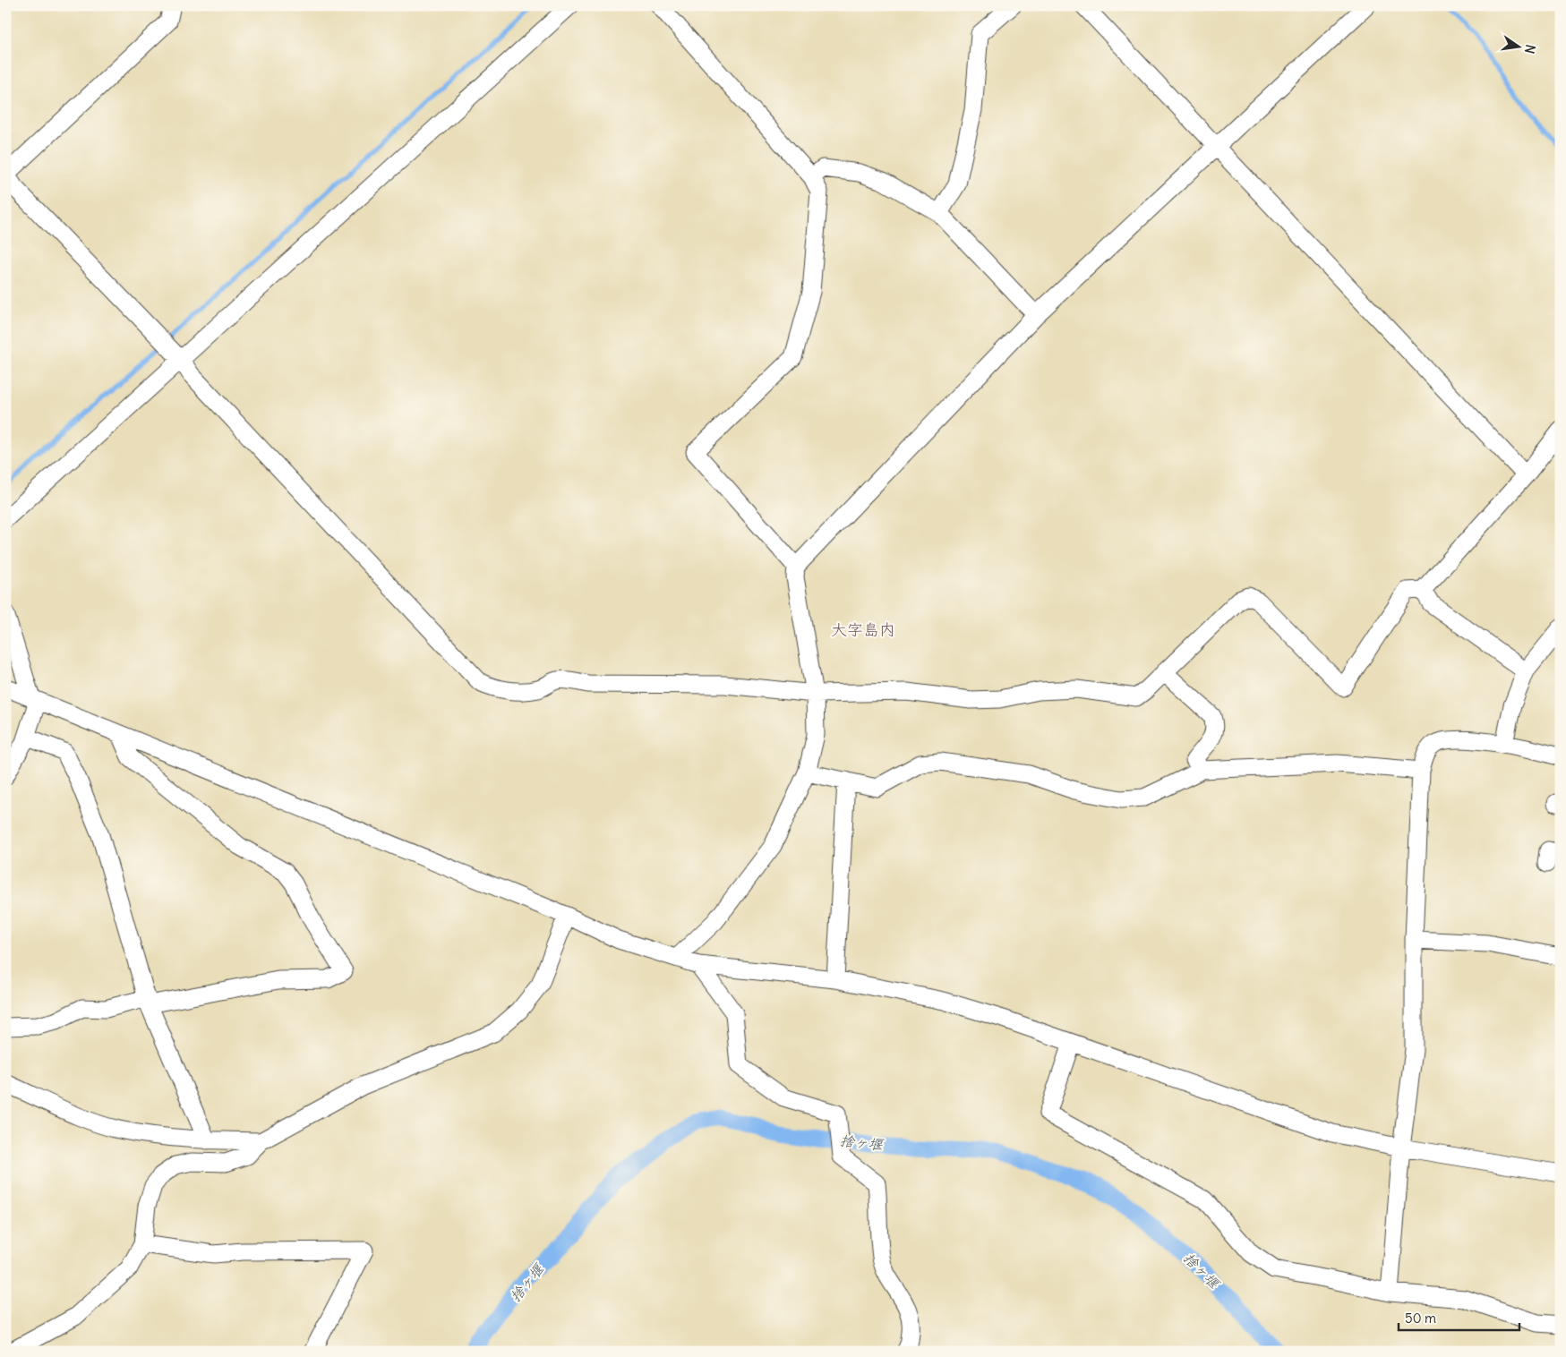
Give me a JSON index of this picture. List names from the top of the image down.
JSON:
{
  "districts": ["大字島内"],
  "water": ["捨ヶ堰"],
  "scale_bar": "50 m",
  "north": "right"
}
